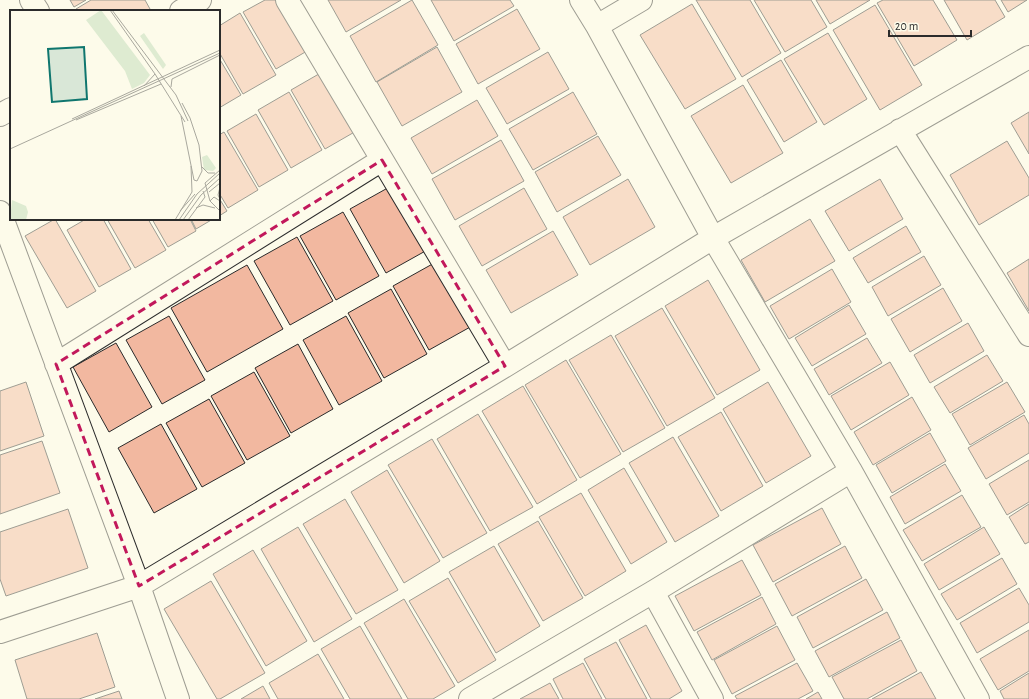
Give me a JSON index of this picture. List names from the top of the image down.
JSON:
{
  "scale_bar": "20 m"
}
